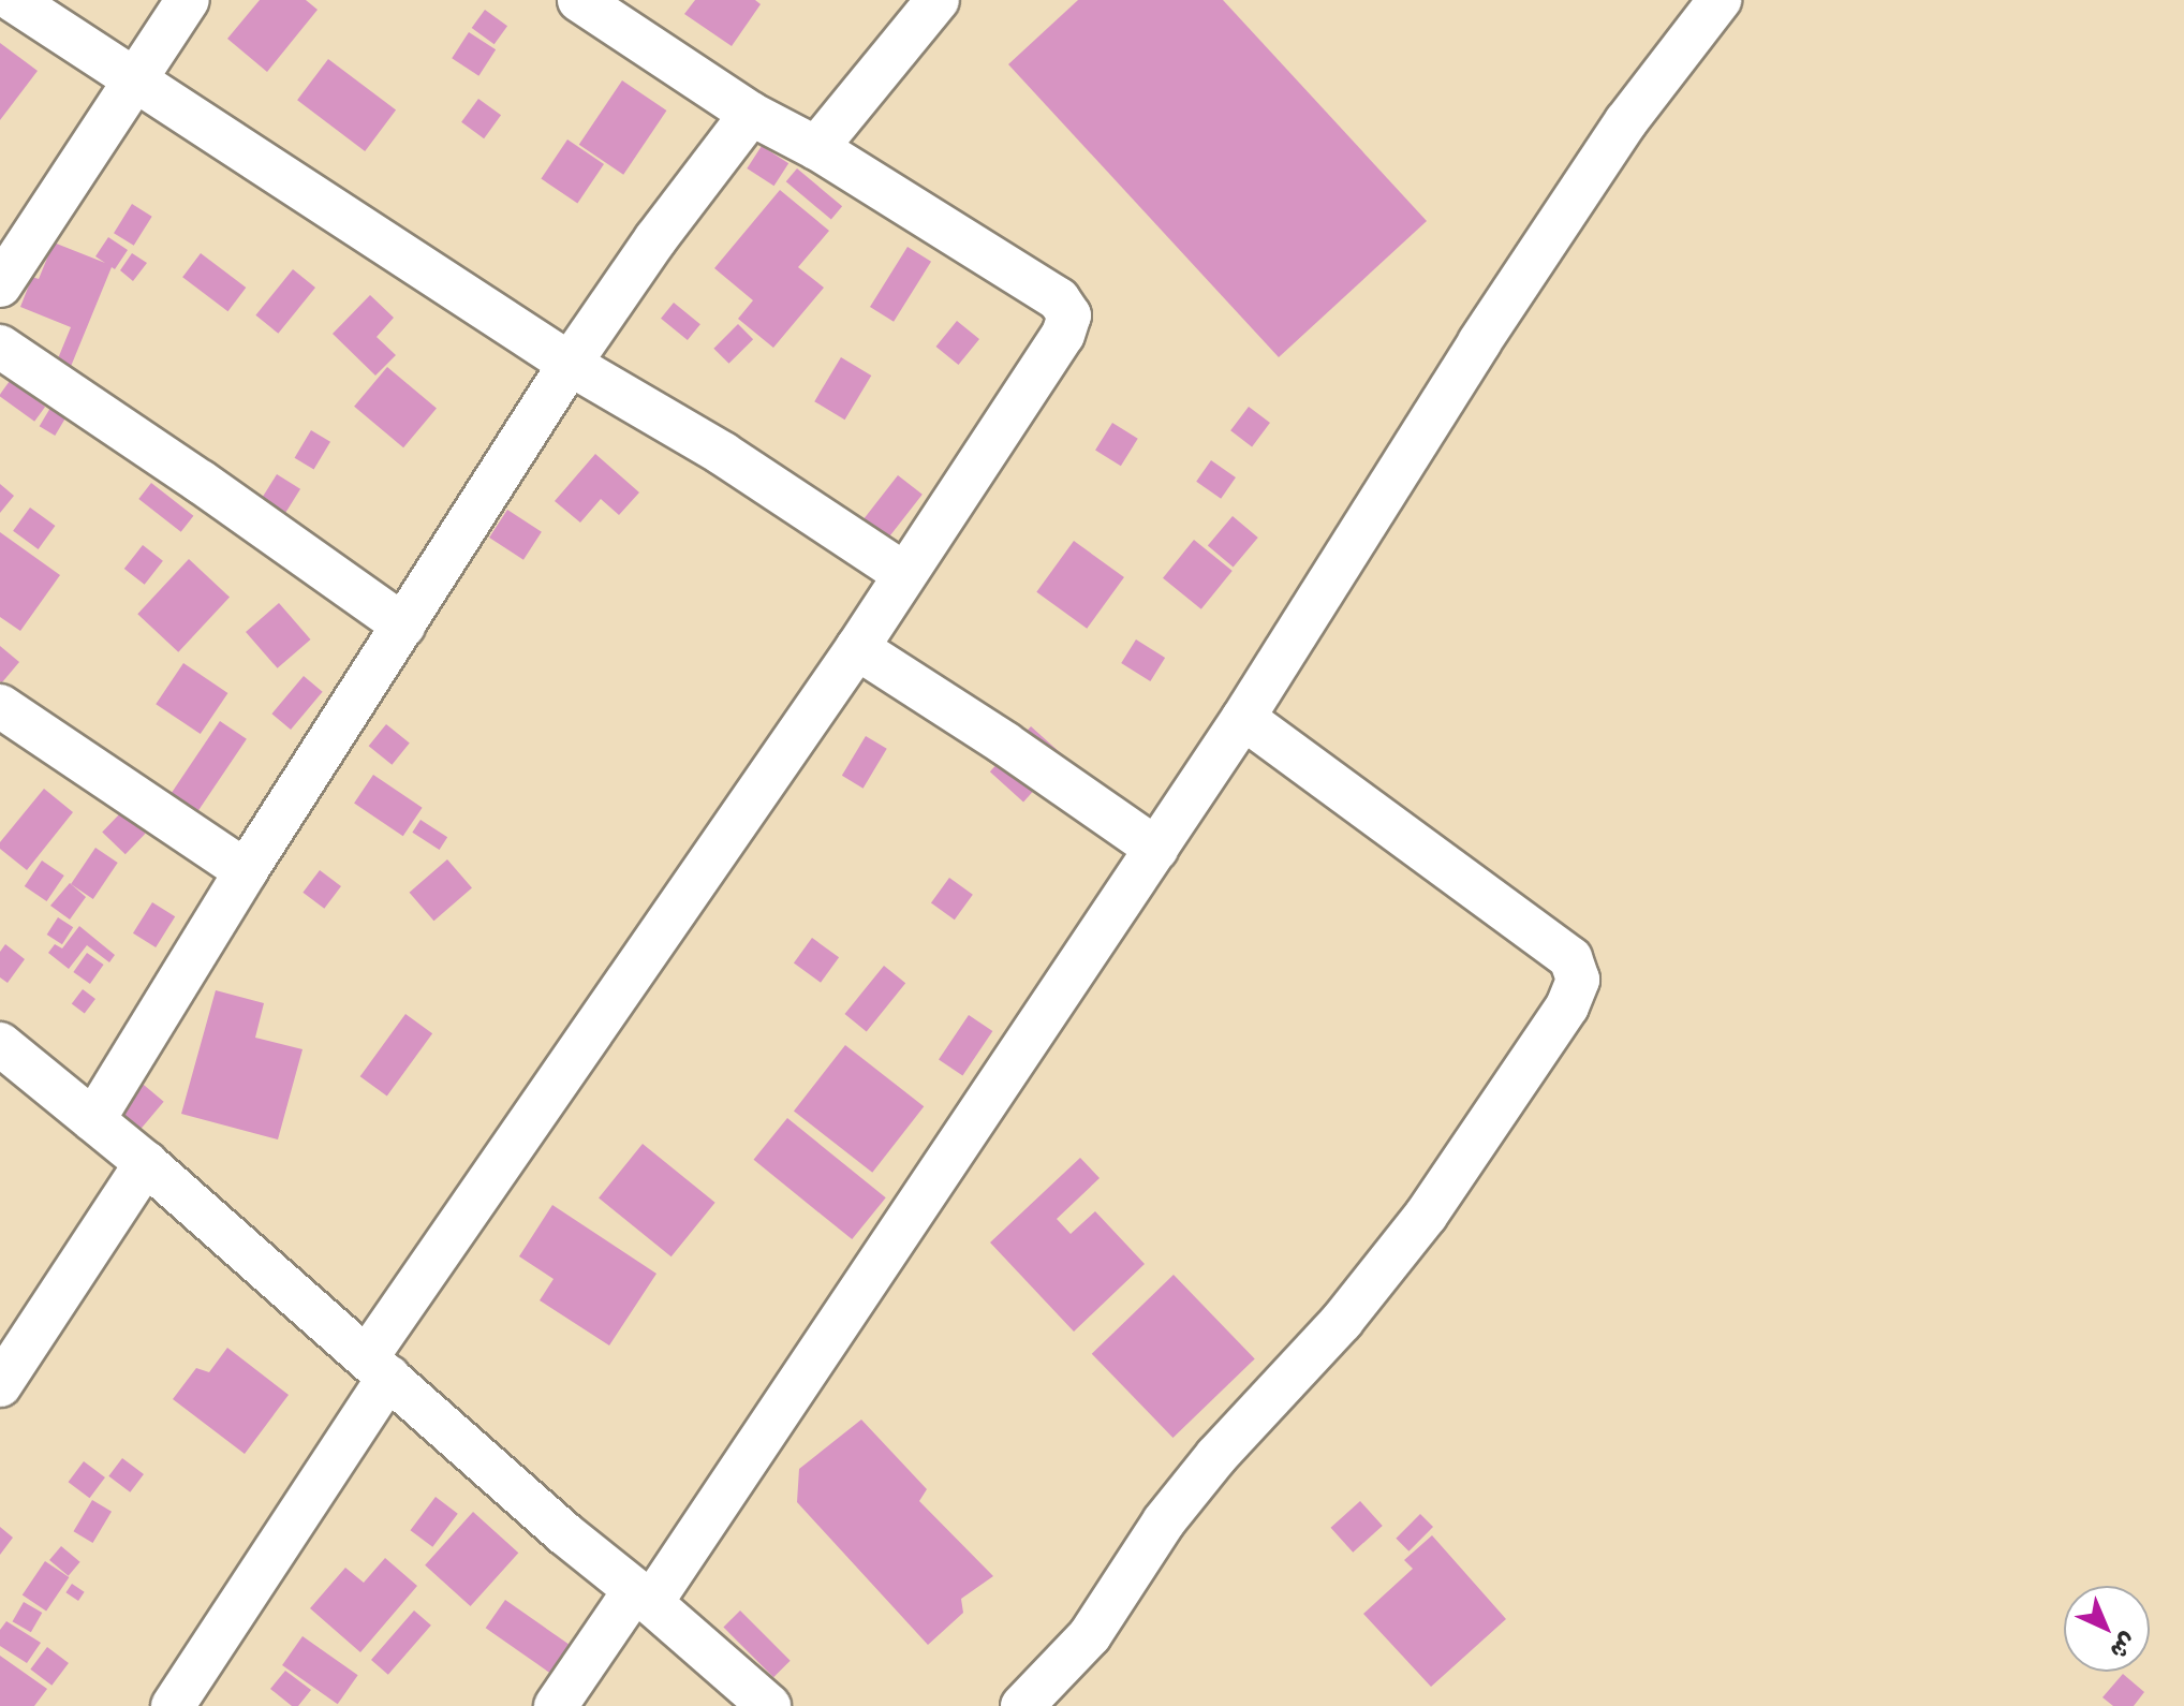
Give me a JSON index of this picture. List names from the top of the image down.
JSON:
{
  "north": "bottom right"
}
